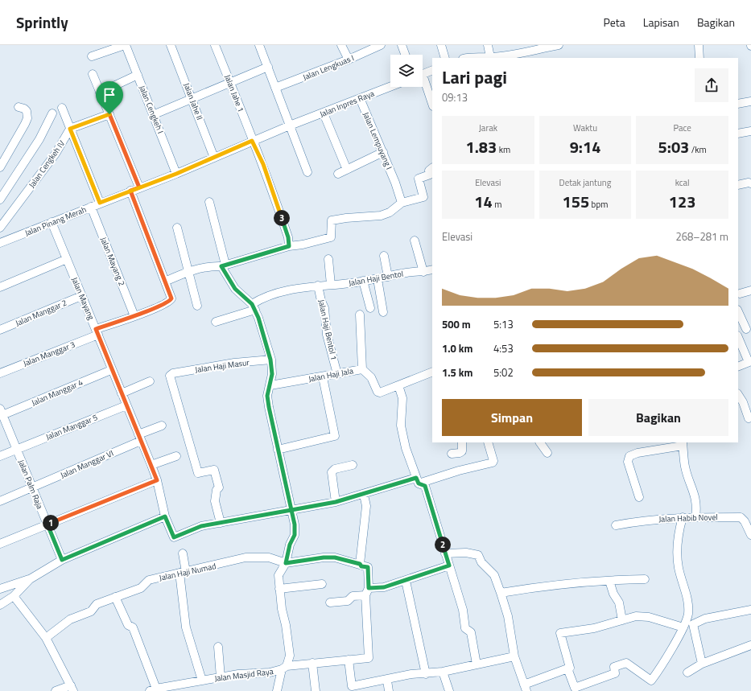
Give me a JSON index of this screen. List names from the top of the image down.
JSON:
{
  "streets": {
    "street": [
      "Jalan Lengkuas I",
      "Jalan Jahe 1",
      "Jalan Jahe II",
      "Jalan Inpres Raya",
      "Jalan Cengkeh I",
      "Jalan Lempuyang I",
      "Jalan Cengkeh IV",
      "Jalan Pinang Merah",
      "Jalan Mayang 2",
      "Jalan Haji Bentol",
      "Jalan Mayang",
      "Jalan Manggar 2",
      "Jalan Haji Bentol 1",
      "Jalan Manggar 3",
      "Jalan Haji Masur",
      "Jalan Haji Jala",
      "Jalan Manggar 4",
      "Jalan Manggar 5",
      "Jalan Manggar VI",
      "Jalan Palm Raja",
      "Jalan Habib Novel",
      "Jalan Haji Numad",
      "Jalan Masjid Raya"
    ]
  },
  "crossings": [
    ["Jalan Jahe 1", "Jalan Pinang Merah"],
    ["Jalan Jahe II", "Jalan Pinang Merah"],
    ["Jalan Inpres Raya", "Jalan Lempuyang I"],
    ["Jalan Inpres Raya", "Jalan Pinang Merah"],
    ["Jalan Cengkeh I", "Jalan Pinang Merah"],
    ["Jalan Pinang Merah", "Jalan Mayang 2"],
    ["Jalan Pinang Merah", "Jalan Mayang"],
    ["Jalan Mayang 2", "Jalan Manggar 3"],
    ["Jalan Haji Bentol", "Jalan Haji Bentol 1"],
    ["Jalan Mayang", "Jalan Manggar 2"],
    ["Jalan Mayang", "Jalan Manggar 3"],
    ["Jalan Mayang", "Jalan Haji Masur"],
    ["Jalan Mayang", "Jalan Manggar 4"],
    ["Jalan Mayang", "Jalan Manggar 5"],
    ["Jalan Mayang", "Jalan Manggar VI"],
    ["Jalan Haji Bentol 1", "Jalan Haji Jala"],
    ["Jalan Manggar 4", "Jalan Palm Raja"],
    ["Jalan Manggar 5", "Jalan Palm Raja"],
    ["Jalan Manggar VI", "Jalan Palm Raja"]
  ],
  "page": {
    "header": "Sprintly",
    "nav": ["Peta", "Lapisan", "Bagikan"],
    "heading": ["Lari pagi", "09:13"],
    "stats": [
      ["Jarak", "1.83 km"],
      ["Waktu", "9:14"],
      ["Pace", "5:03 /km"],
      ["Elevasi", "14 m"],
      ["Detak jantung", "155 bpm"],
      ["kcal", "123"]
    ],
    "pins": ["3", "1", "2"],
    "chart": ["Elevasi", "268–281 m"],
    "list": [
      {
        "name": "500 m",
        "note": "5:13"
      },
      {
        "name": "1.0 km",
        "note": "4:53"
      },
      {
        "name": "1.5 km",
        "note": "5:02"
      }
    ],
    "buttons": ["Simpan", "Bagikan"]
  }
}
